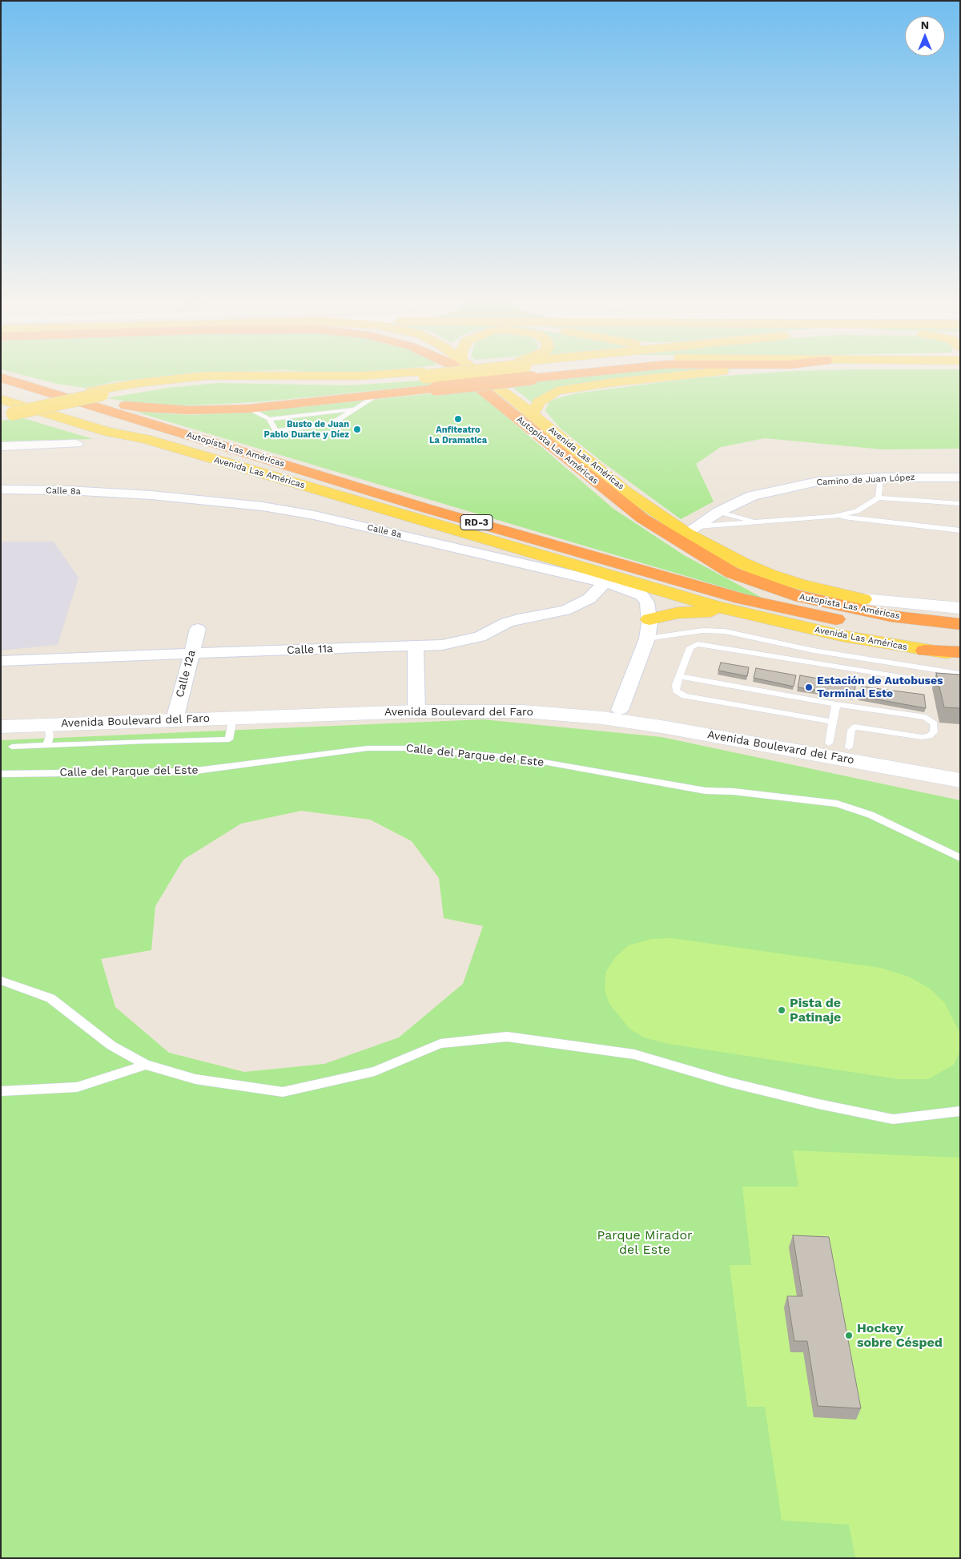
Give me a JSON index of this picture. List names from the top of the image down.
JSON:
{
  "streets": {
    "highway": ["Autopista Las Américas", "RD-3"],
    "main road": ["Avenida Las Américas"],
    "street": [
      "Camino de Juan López",
      "Calle 8a",
      "Calle 11a",
      "Calle 12a",
      "Avenida Boulevard del Faro"
    ],
    "lane": ["Calle del Parque del Este"]
  },
  "crossings": [
    ["Avenida Las Américas", "Camino de Juan López"],
    ["Avenida Las Américas", "Calle 8a"],
    ["Calle 8a", "Calle 11a"],
    ["Calle 11a", "Calle 12a"],
    ["Calle 12a", "Avenida Boulevard del Faro"]
  ],
  "parks": ["Parque Mirador del Este"],
  "places": [
    "Anfiteatro La Dramatica",
    "Busto de Juan Pablo Duarte y Díez",
    "Estación de Autobuses Terminal Este",
    "Pista de Patinaje",
    "Hockey sobre Césped"
  ],
  "north": "top"
}
